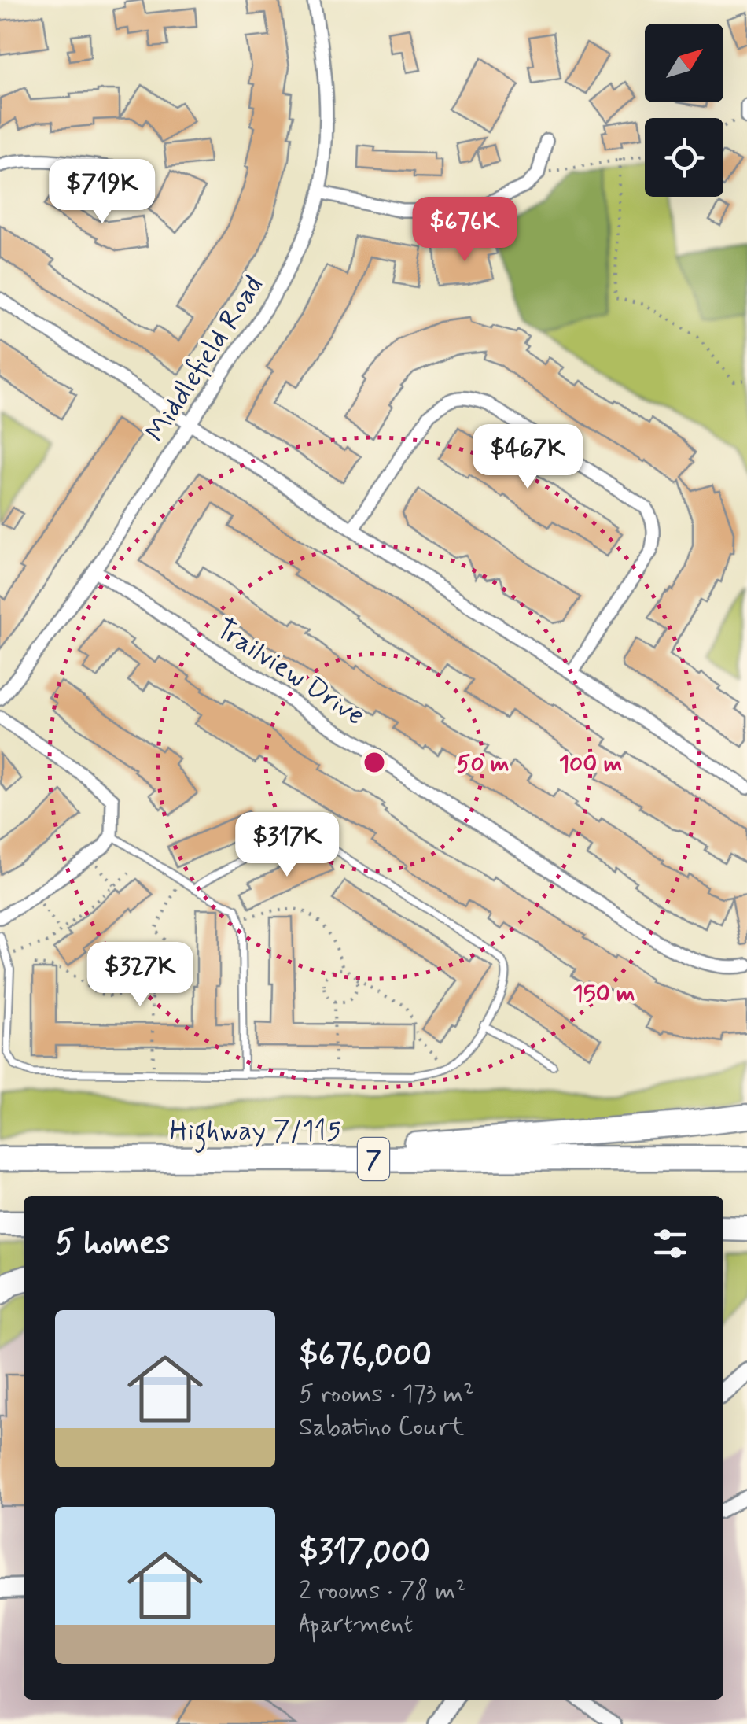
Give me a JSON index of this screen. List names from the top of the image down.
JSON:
{
  "streets": {
    "highway": ["Highway 7/115", "7"],
    "street": ["Middlefield Road", "Trailview Drive"]
  },
  "crossings": [
    ["Middlefield Road", "Trailview Drive"]
  ],
  "north": "top right",
  "page": {
    "price": [
      "$719K",
      "$676K",
      "$467K",
      "$317K",
      "$327K"
    ],
    "heading": "5 homes",
    "list": [
      {
        "name": "$676,000",
        "note": "5 rooms · 173 m² · Sabatino Court"
      },
      {
        "name": "$317,000",
        "note": "2 rooms · 78 m² · Apartment"
      }
    ]
  },
  "rings": ["50 m", "100 m", "150 m"]
}
